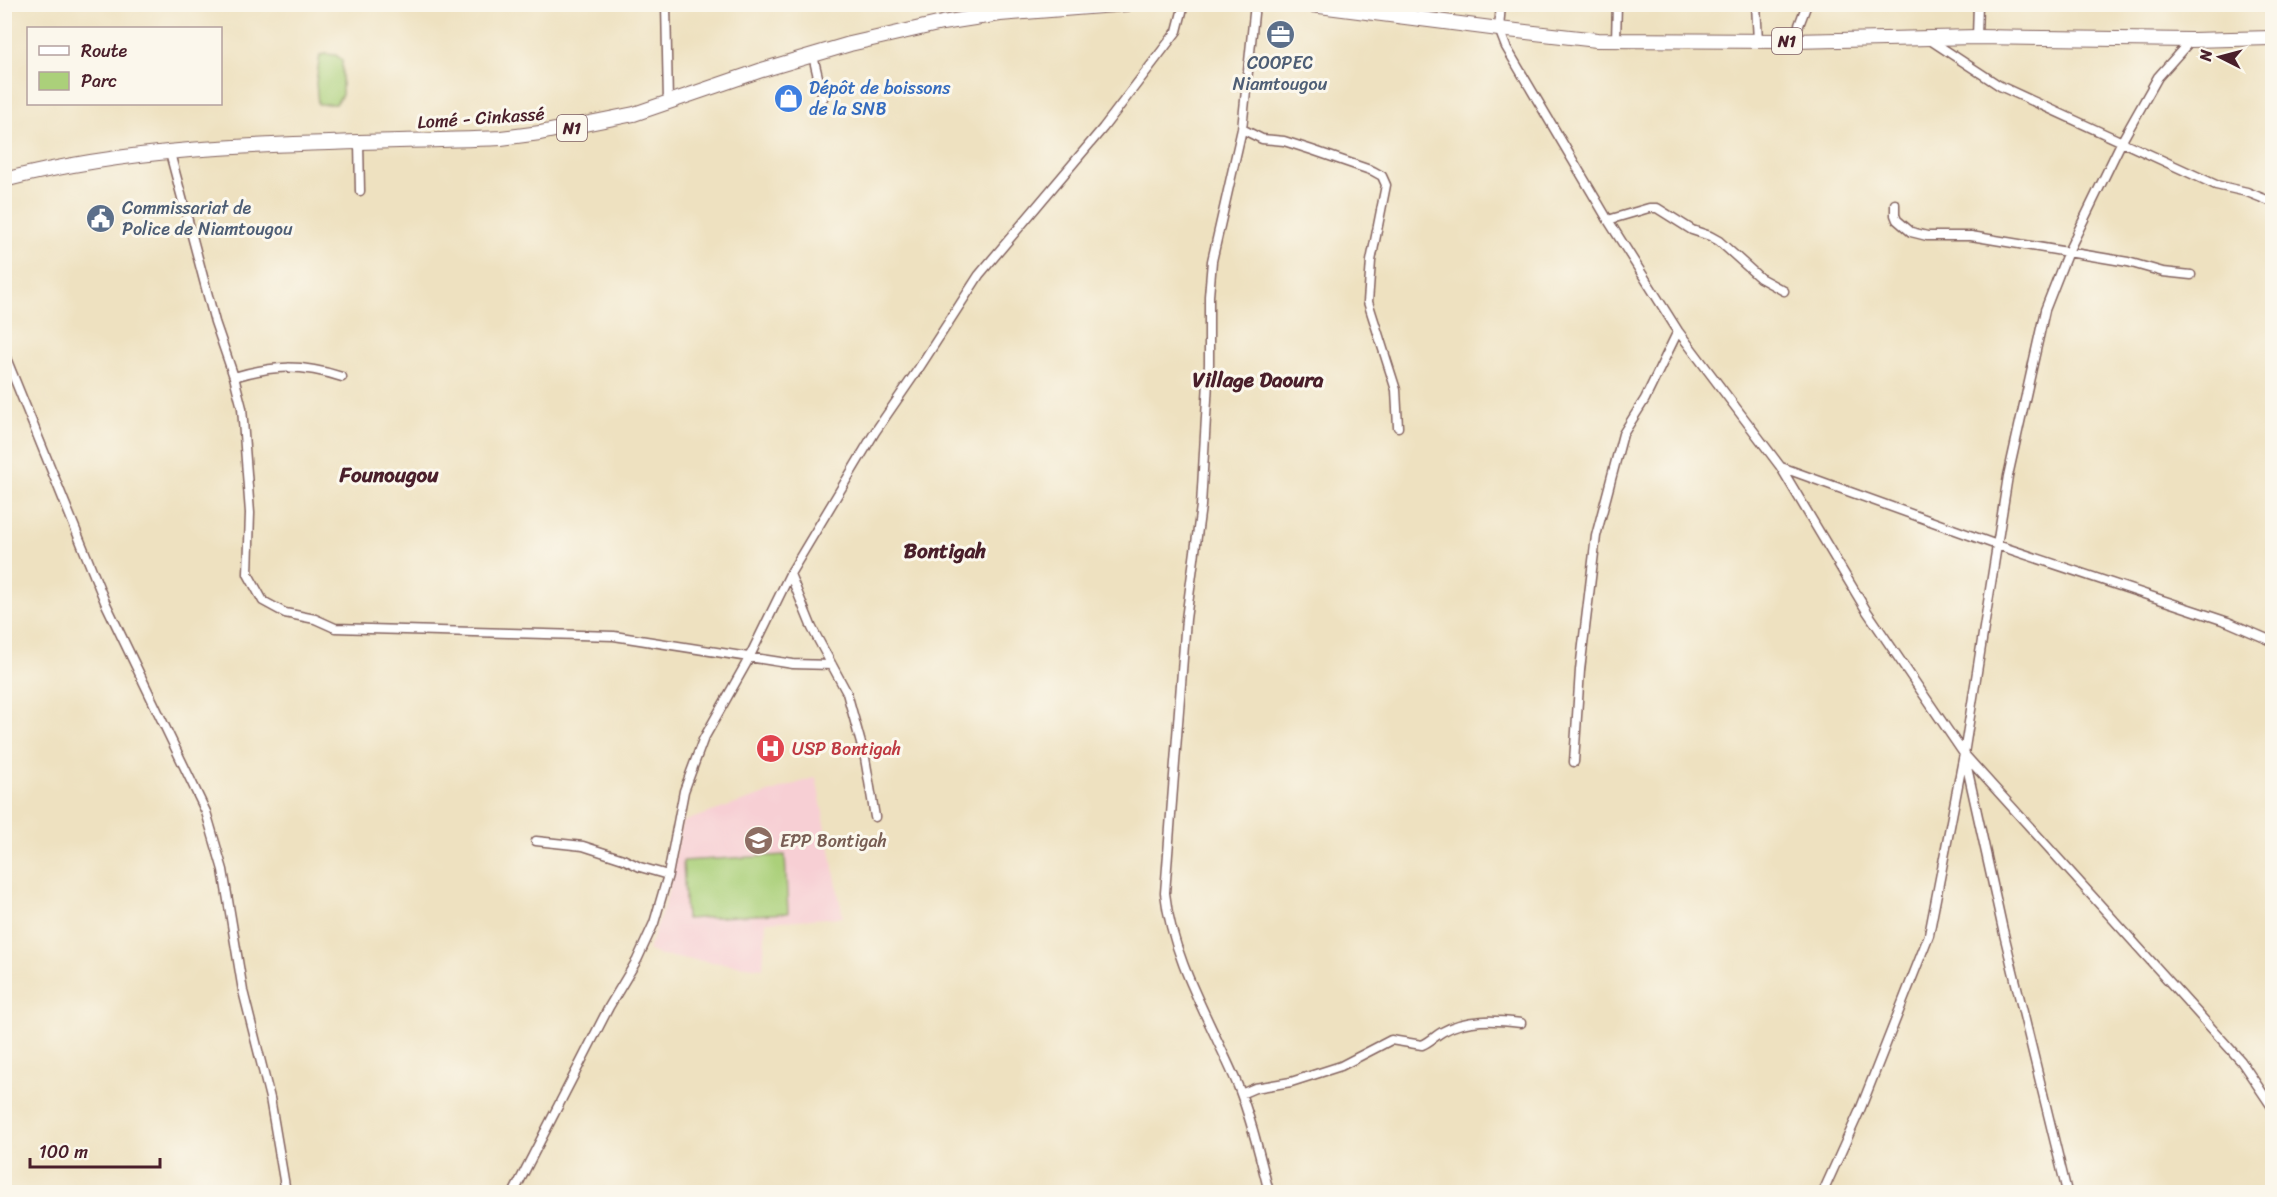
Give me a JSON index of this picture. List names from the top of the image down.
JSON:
{
  "streets": {
    "highway": ["N1", "Lomé - Cinkassé"]
  },
  "districts": ["Village Daoura", "Founougou", "Bontigah"],
  "places": {
    "office": ["COOPEC Niamtougou"],
    "shop": ["Dépôt de boissons de la SNB"],
    "public building": ["Commissariat de Police de Niamtougou"],
    "hospital": ["USP Bontigah"],
    "school or university": ["EPP Bontigah"]
  },
  "legend": ["Route", "Parc"],
  "scale_bar": "100 m",
  "north": "left"
}
